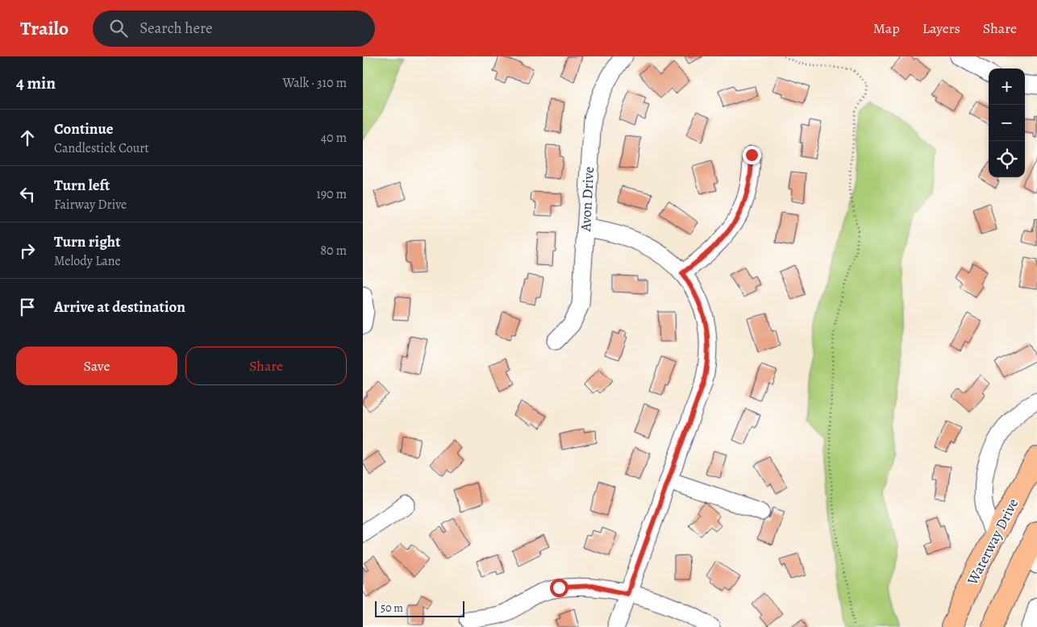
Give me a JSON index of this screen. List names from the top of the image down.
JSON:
{
  "streets": {
    "main road": ["Waterway Drive"],
    "street": ["Avon Drive"]
  },
  "scale_bar": "50 m",
  "page": {
    "header": "Trailo",
    "search": "Search here",
    "nav": ["Map", "Layers", "Share"],
    "heading": ["4 min", "Walk · 310 m"],
    "map_buttons": ["+", "−"],
    "list": [
      ["Continue", "Candlestick Court", "40 m"],
      ["Turn left", "Fairway Drive", "190 m"],
      ["Turn right", "Melody Lane", "80 m"],
      "Arrive at destination"
    ],
    "buttons": ["Save", "Share"],
    "scale": "50 m"
  }
}
